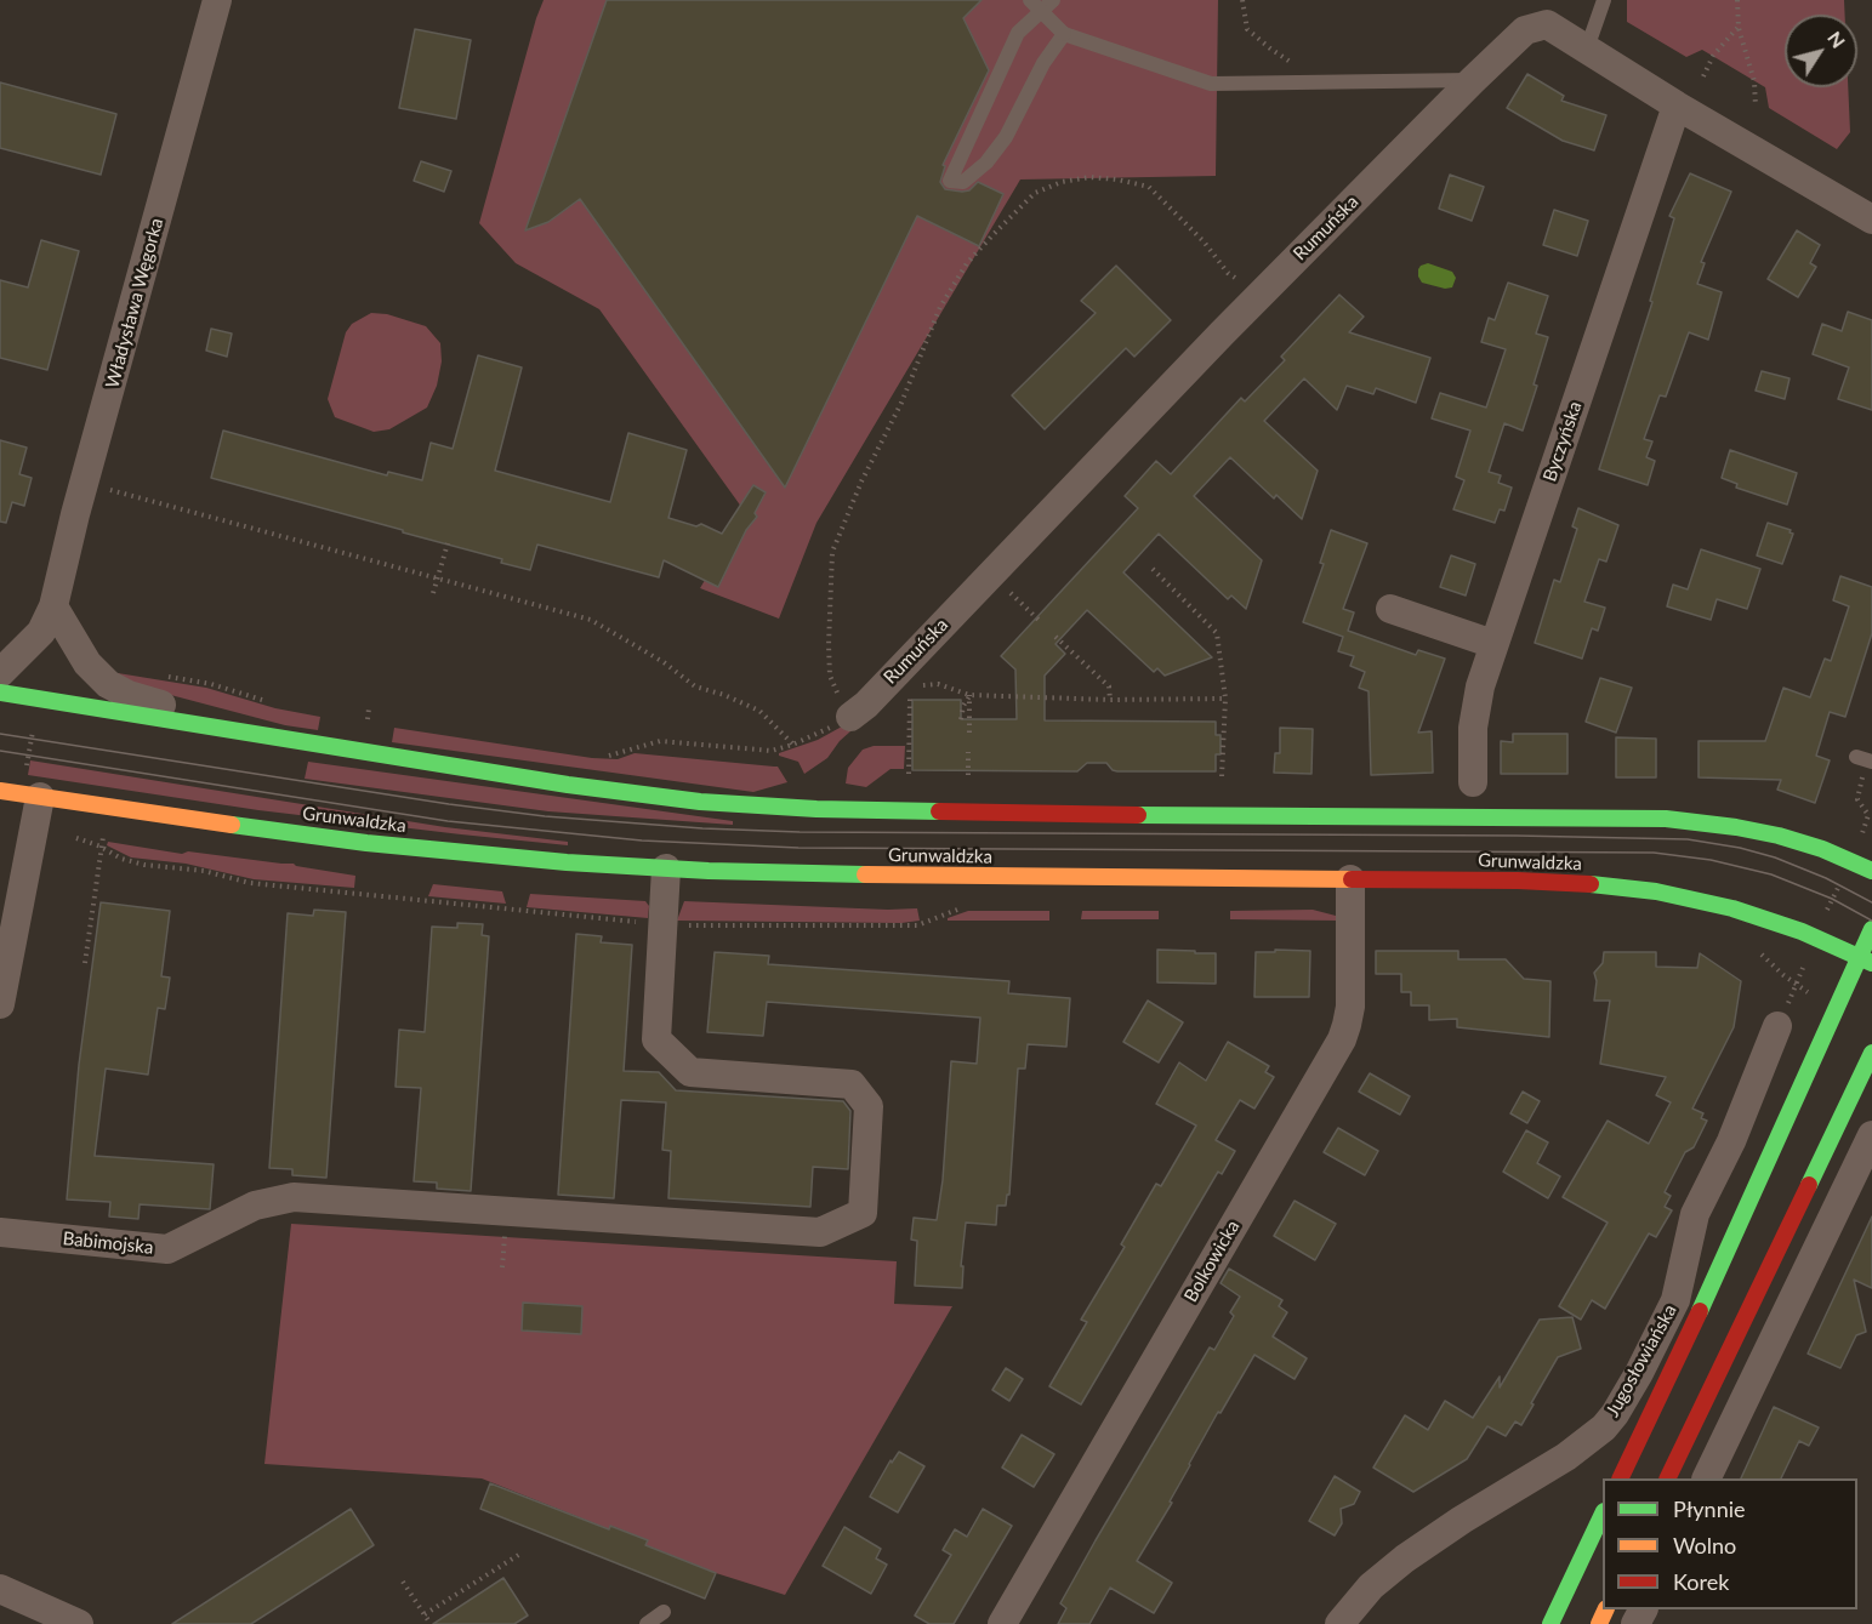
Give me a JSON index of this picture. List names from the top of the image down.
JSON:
{
  "streets": {
    "street": [
      "Rumuńska",
      "Władysława Węgorka",
      "Byczyńska",
      "Grunwaldzka",
      "Babimojska",
      "Bolkowicka",
      "Jugosłowiańska"
    ]
  },
  "crossings": [
    ["Rumuńska", "Byczyńska"],
    ["Grunwaldzka", "Babimojska"],
    ["Grunwaldzka", "Bolkowicka"],
    ["Grunwaldzka", "Jugosłowiańska"]
  ],
  "legend": ["Płynnie", "Wolno", "Korek"],
  "north": "top right"
}
